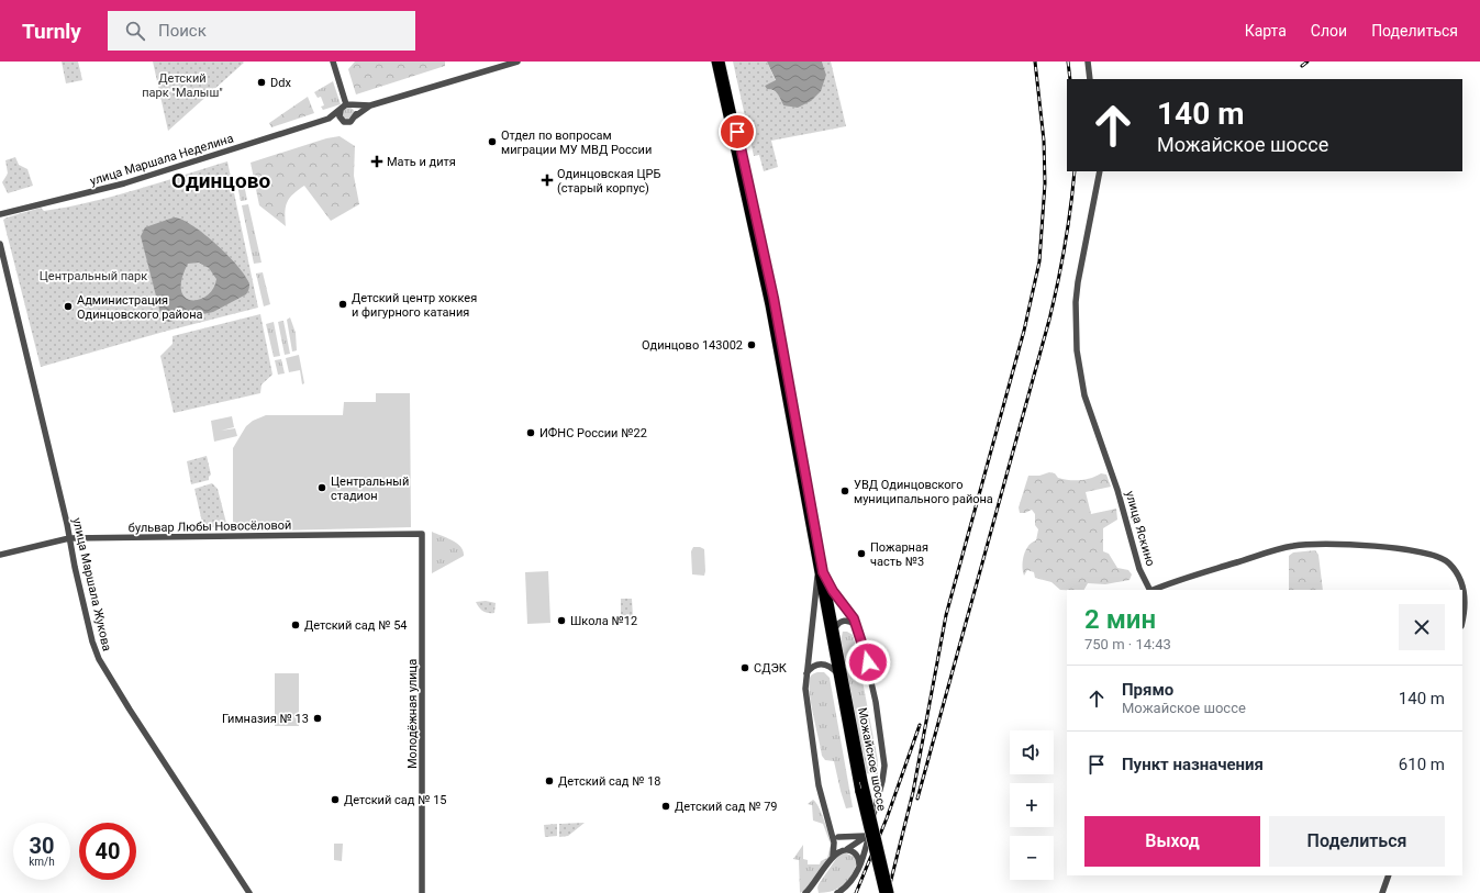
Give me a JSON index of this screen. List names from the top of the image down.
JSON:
{
  "streets": {
    "main road": ["Можайское шоссе"],
    "street": [
      "улица Маршала Неделина",
      "бульвар Любы Новосёловой",
      "улица Яскино",
      "улица Маршала Жукова",
      "Молодёжная улица"
    ]
  },
  "crossings": [
    ["бульвар Любы Новосёловой", "улица Маршала Жукова"],
    ["бульвар Любы Новосёловой", "Молодёжная улица"]
  ],
  "districts": ["Одинцово"],
  "parks": ["Детский парк \"Малыш\"", "Центральный парк"],
  "places": {
    "other": [
      "Ddx",
      "Отдел по вопросам миграции МУ МВД России",
      "Детский центр хоккея и фигурного катания",
      "Администрация Одинцовского района",
      "Одинцово 143002",
      "ИФНС России №22",
      "Центральный стадион",
      "УВД Одинцовского муниципального района",
      "Пожарная часть №3",
      "Школа №12",
      "Детский сад № 54",
      "СДЭК",
      "Гимназия № 13",
      "Детский сад № 18",
      "Детский сад № 15",
      "Детский сад № 79"
    ],
    "health": ["Мать и дитя", "Одинцовская ЦРБ (старый корпус)"]
  },
  "page": {
    "header": "Turnly",
    "search": "Поиск",
    "nav": ["Карта", "Слои", "Поделиться"],
    "turn": ["140 m", "Можайское шоссе"],
    "heading": ["2 мин", "750 m · 14:43"],
    "list": [
      {
        "name": "Прямо",
        "note": "Можайское шоссе",
        "value": "140 m"
      },
      {
        "name": "Пункт назначения",
        "value": "610 m"
      }
    ],
    "map_buttons": ["+", "−"],
    "buttons": ["Выход", "Поделиться"],
    "speed": "30 km/h",
    "limit": "40"
  }
}
